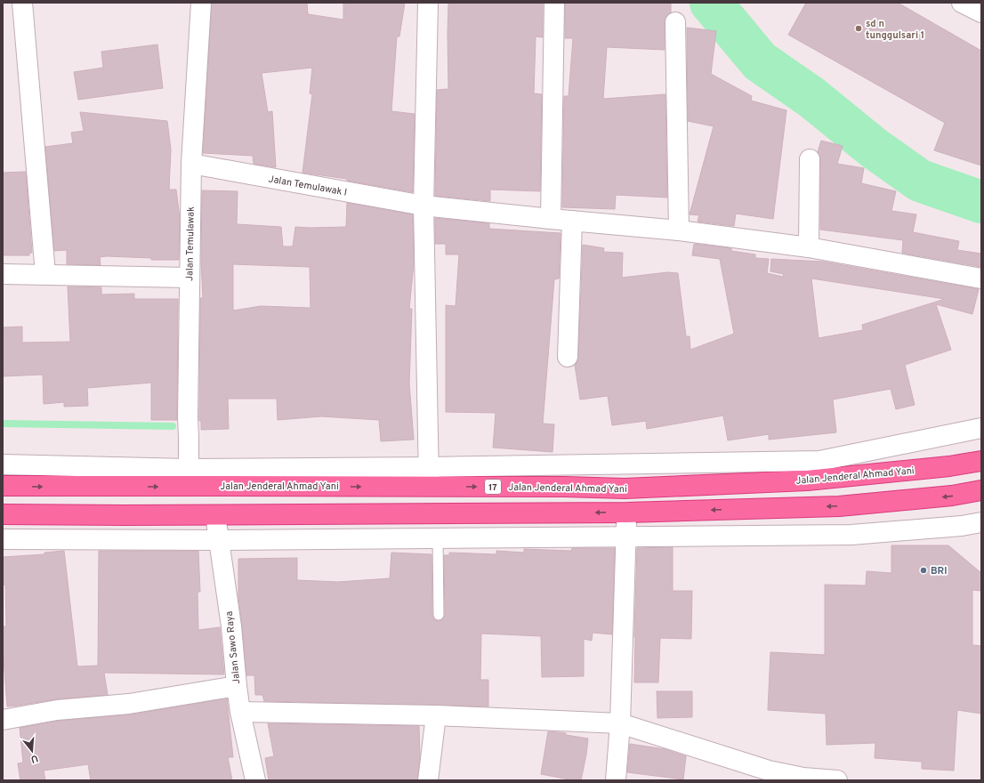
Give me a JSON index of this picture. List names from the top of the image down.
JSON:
{
  "streets": {
    "highway": ["Jalan Jenderal Ahmad Yani", "17"],
    "street": ["Jalan Temulawak I", "Jalan Temulawak", "Jalan Sawo Raya"]
  },
  "crossings": [
    ["Jalan Temulawak I", "Jalan Temulawak"],
    ["Jalan Temulawak", "Jalan Jenderal Ahmad Yani"]
  ],
  "places": ["sd n tunggulsari 1", "BRI"],
  "north": "bottom"
}
